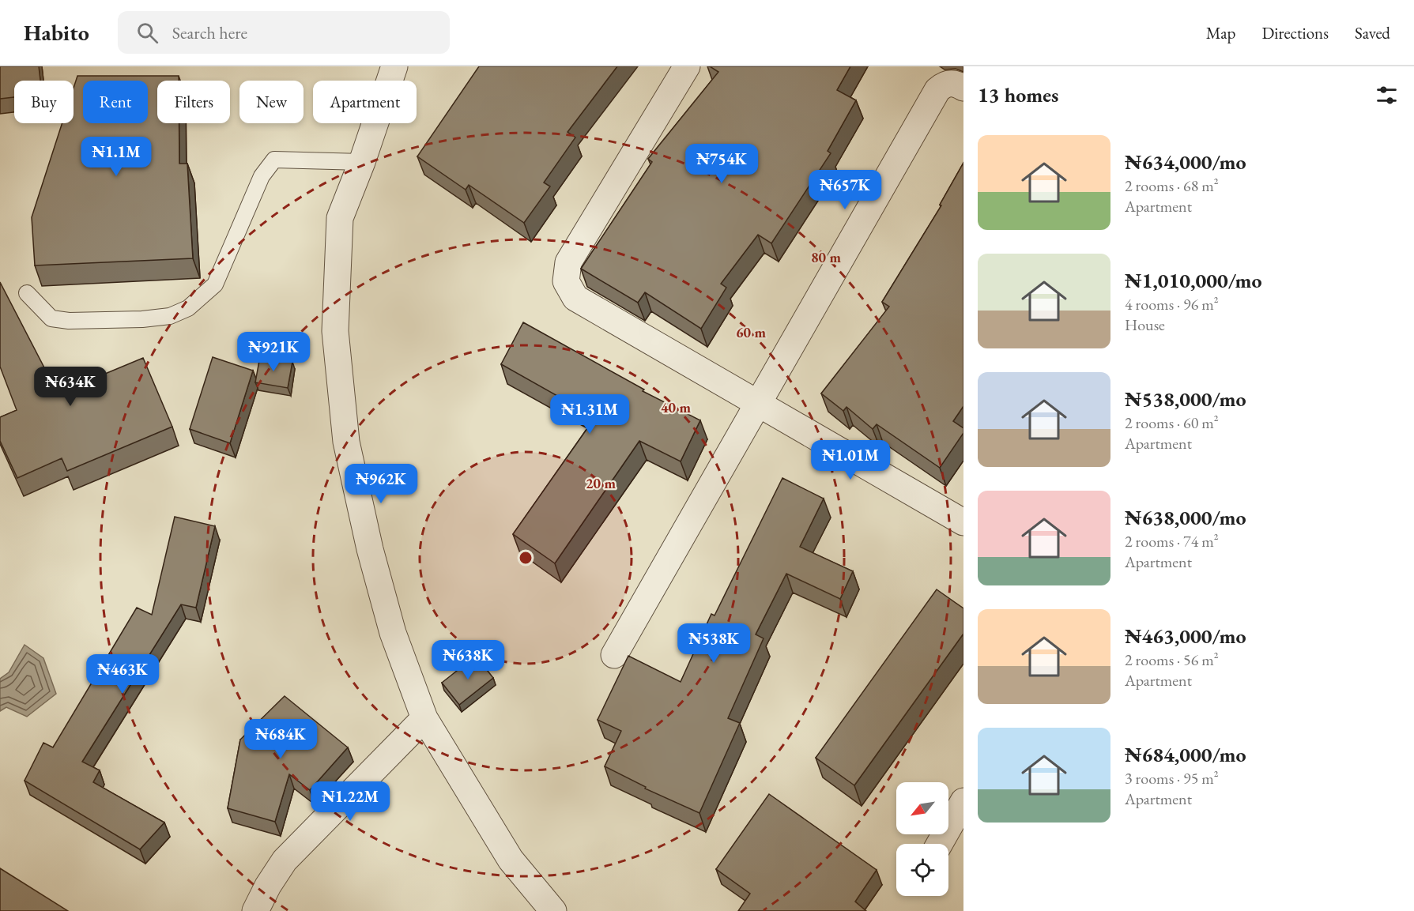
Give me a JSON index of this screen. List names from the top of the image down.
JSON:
{
  "north": "bottom left",
  "page": {
    "header": "Habito",
    "search": "Search here",
    "nav": ["Map", "Directions", "Saved"],
    "heading": "13 homes",
    "chip": [
      "Buy",
      "Rent",
      "Filters",
      "New",
      "Apartment"
    ],
    "list": [
      {
        "name": "₦634,000/mo",
        "note": "2 rooms · 68 m² · Apartment"
      },
      {
        "name": "₦1,010,000/mo",
        "note": "4 rooms · 96 m² · House"
      },
      {
        "name": "₦538,000/mo",
        "note": "2 rooms · 60 m² · Apartment"
      },
      {
        "name": "₦638,000/mo",
        "note": "2 rooms · 74 m² · Apartment"
      },
      {
        "name": "₦463,000/mo",
        "note": "2 rooms · 56 m² · Apartment"
      },
      {
        "name": "₦684,000/mo",
        "note": "3 rooms · 95 m² · Apartment"
      }
    ],
    "price": [
      "₦1.1M",
      "₦754K",
      "₦657K",
      "₦921K",
      "₦634K",
      "₦1.31M",
      "₦1.01M",
      "₦962K",
      "₦538K",
      "₦638K",
      "₦463K",
      "₦684K",
      "₦1.22M"
    ]
  },
  "rings": [
    "80 m",
    "60 m",
    "40 m",
    "20 m"
  ]
}
